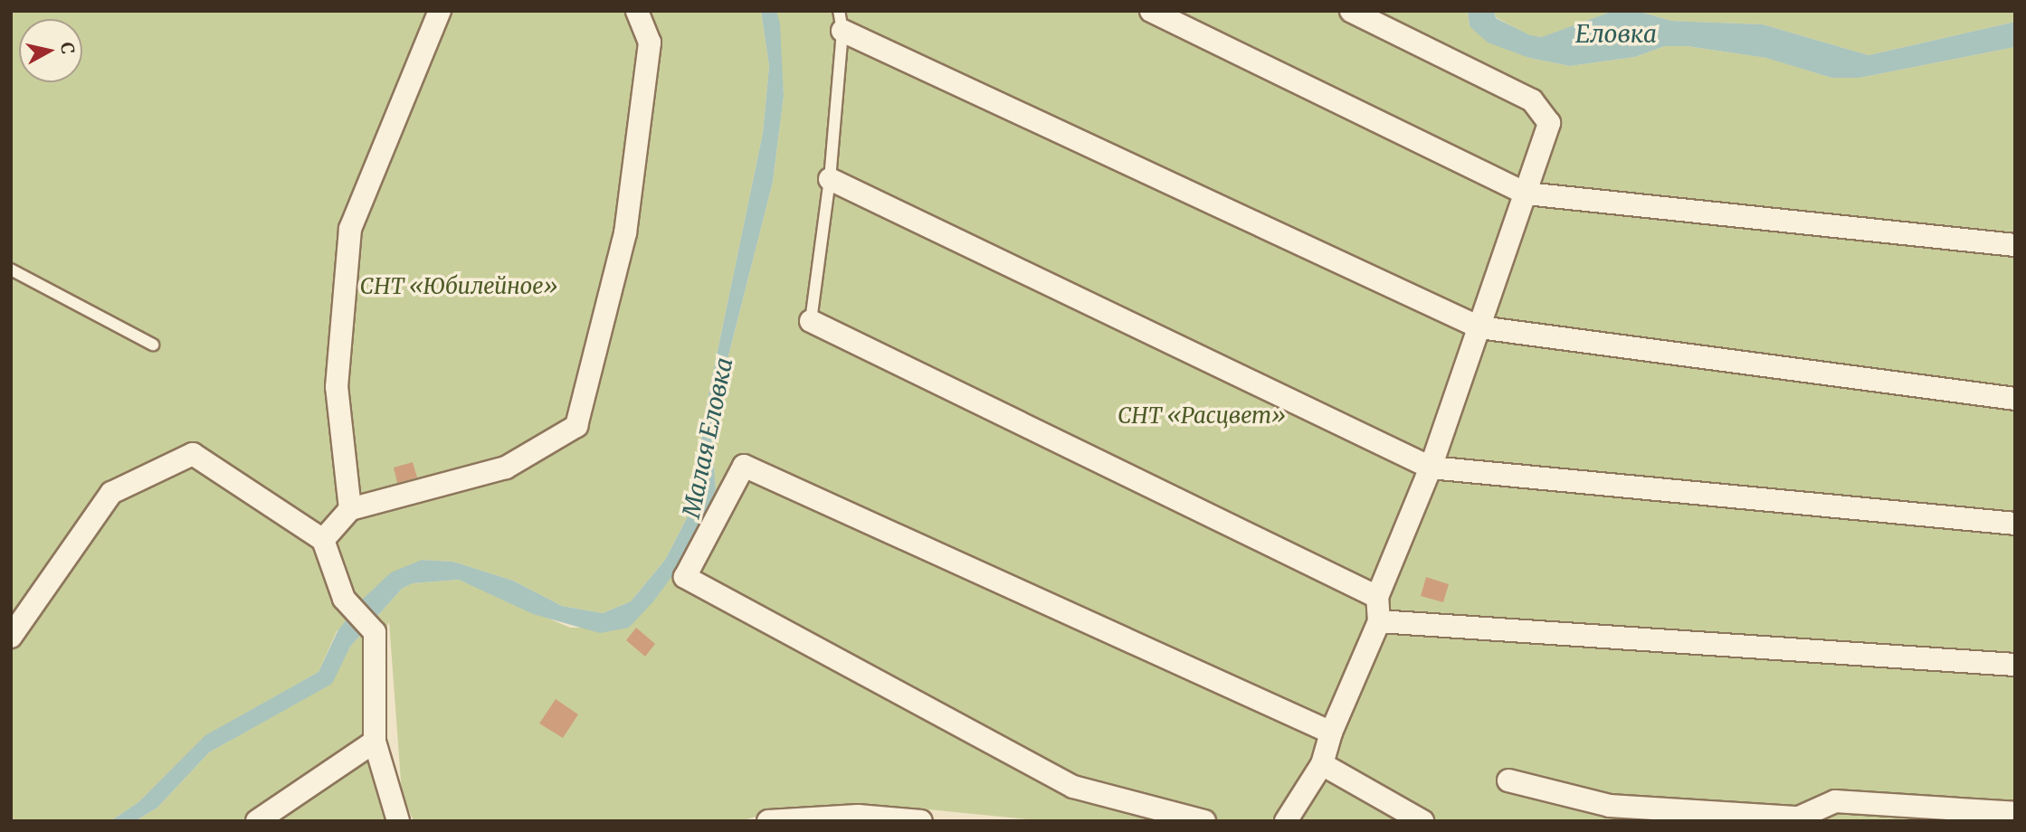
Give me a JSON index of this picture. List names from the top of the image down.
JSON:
{
  "water": ["Еловка", "Малая Еловка"],
  "parks": ["СНТ «Юбилейное»", "СНТ «Расцвет»"],
  "north": "right"
}
